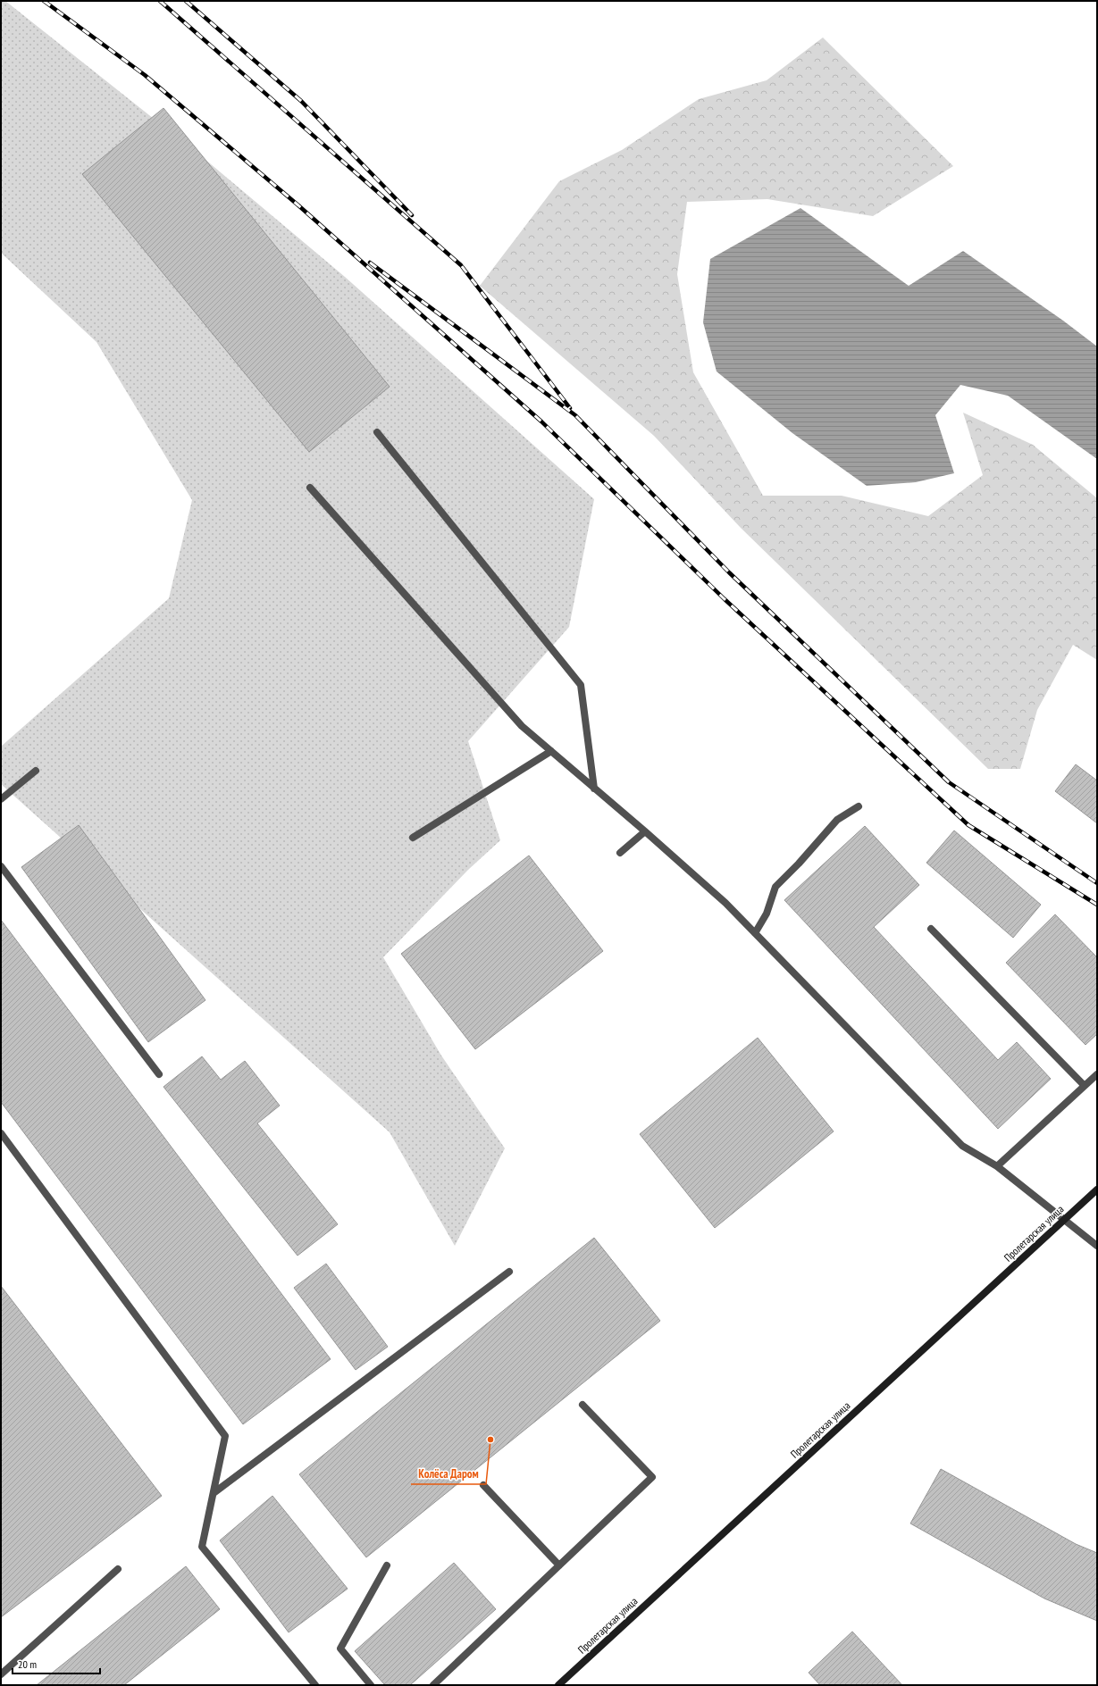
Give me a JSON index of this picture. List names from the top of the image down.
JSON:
{
  "streets": {
    "street": ["Пролетарская улица"]
  },
  "places": ["Колёса Даром"],
  "scale_bar": "20 m"
}
